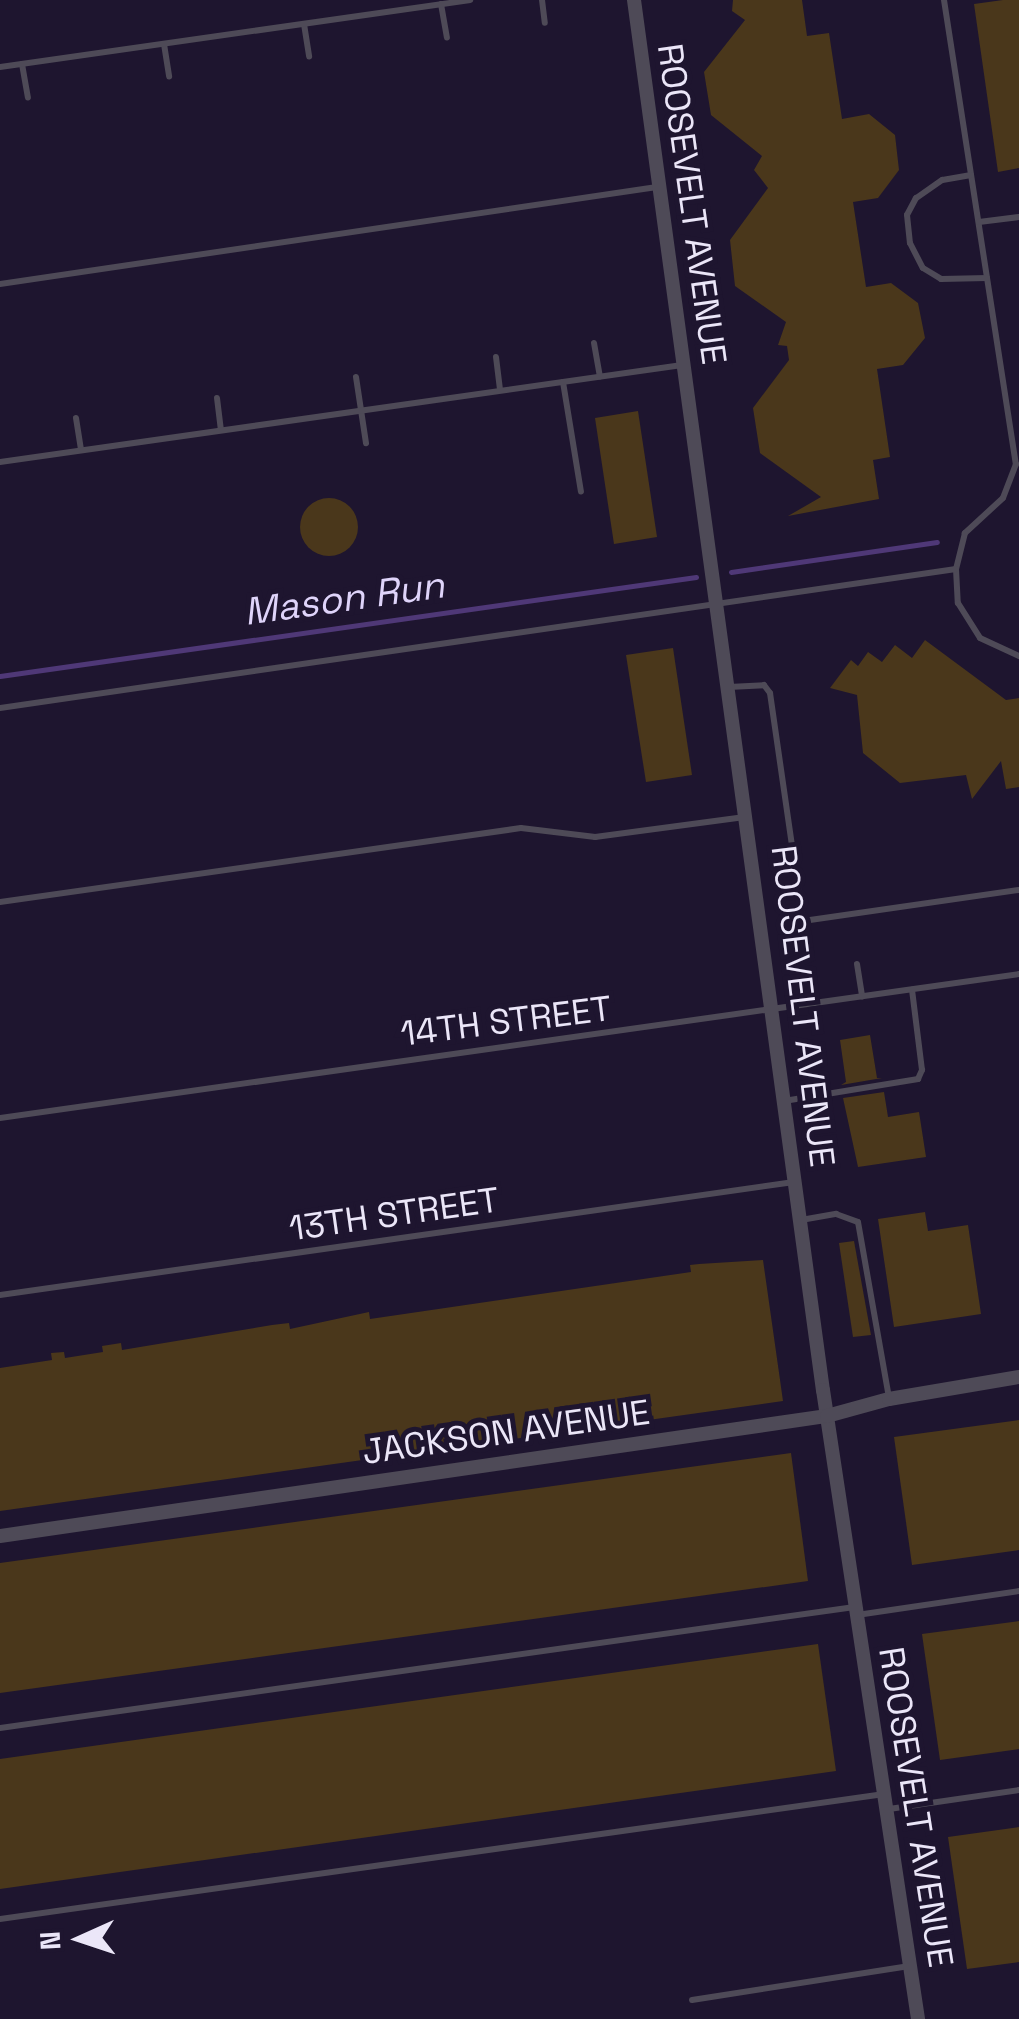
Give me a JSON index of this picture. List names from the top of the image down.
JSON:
{
  "streets": {
    "street": ["ROOSEVELT AVENUE", "JACKSON AVENUE"],
    "lane": ["14TH STREET", "13TH STREET"]
  },
  "crossings": [
    ["ROOSEVELT AVENUE", "14TH STREET"],
    ["ROOSEVELT AVENUE", "13TH STREET"],
    ["ROOSEVELT AVENUE", "JACKSON AVENUE"]
  ],
  "water": ["Mason Run"],
  "north": "left"
}
